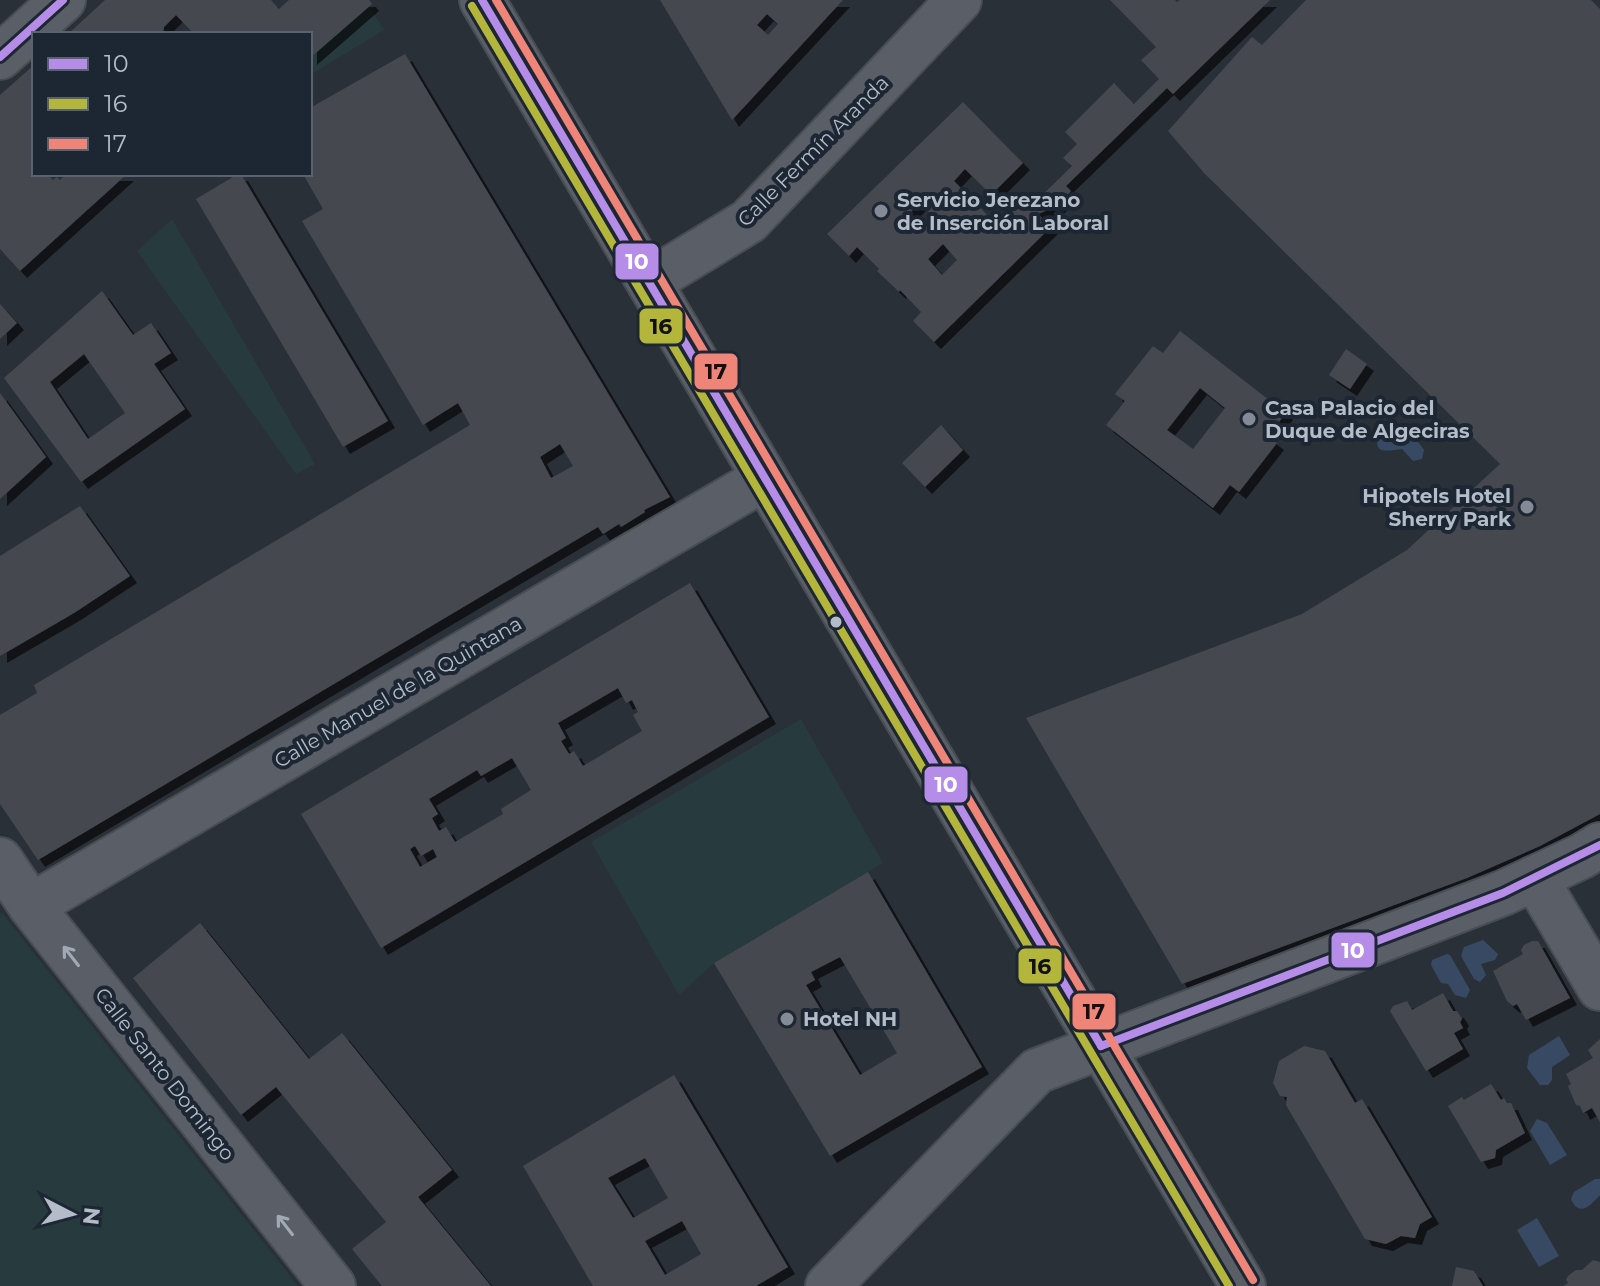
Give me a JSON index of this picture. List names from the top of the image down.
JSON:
{
  "streets": {
    "street": ["Calle Fermín Aranda", "Calle Manuel de la Quintana", "Calle Santo Domingo"]
  },
  "crossings": [
    ["Calle Manuel de la Quintana", "Calle Santo Domingo"]
  ],
  "one_way": ["Calle Santo Domingo"],
  "places": [
    "Servicio Jerezano de Inserción Laboral",
    "Casa Palacio del Duque de Algeciras",
    "Hipotels Hotel Sherry Park",
    "Hotel NH"
  ],
  "lines": ["transit line 10", "transit line 17", "transit line 16"],
  "legend": ["10", "16", "17"],
  "north": "right"
}
